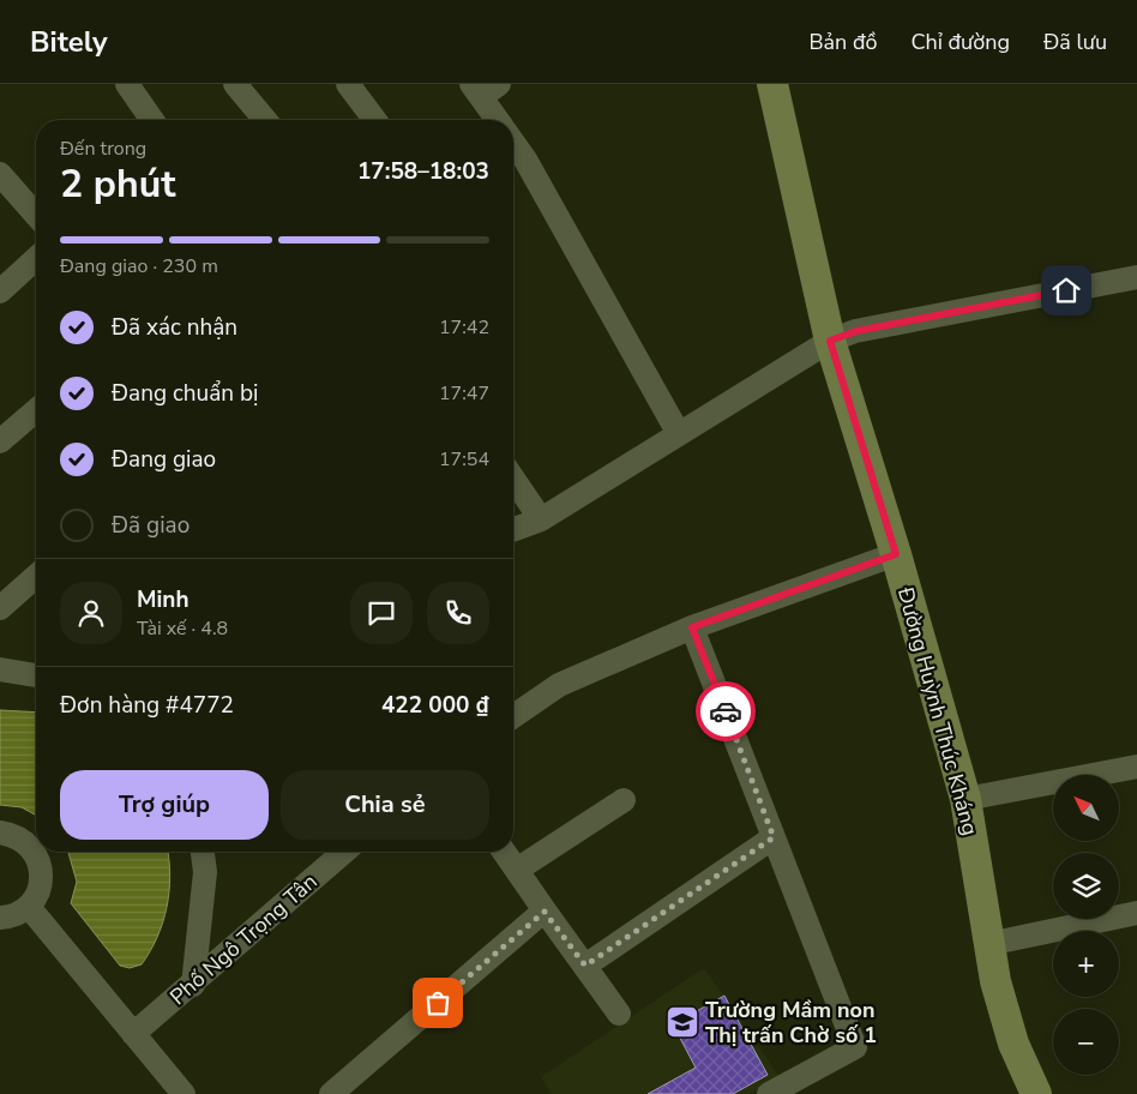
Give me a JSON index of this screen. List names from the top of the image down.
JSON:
{
  "streets": {
    "main road": ["Đường Huỳnh Thúc Kháng"],
    "street": ["Phố Ngô Trọng Tân"]
  },
  "places": {
    "school or university": ["Trường Mầm non Thị trấn Chờ số 1"]
  },
  "north": "top left",
  "page": {
    "header": "Bitely",
    "nav": ["Bản đồ", "Chỉ đường", "Đã lưu"],
    "heading": ["2 phút", "Đến trong", "17:58–18:03"],
    "panel": [
      "Minh",
      "Tài xế · 4.8",
      "Đơn hàng #4772",
      "422 000 ₫"
    ],
    "bar": "Đang giao · 230 m",
    "list": [
      ["Đã xác nhận", "17:42"],
      ["Đang chuẩn bị", "17:47"],
      ["Đang giao", "17:54"],
      "Đã giao"
    ],
    "buttons": ["Trợ giúp", "Chia sẻ"],
    "map_buttons": ["+", "−"]
  }
}
